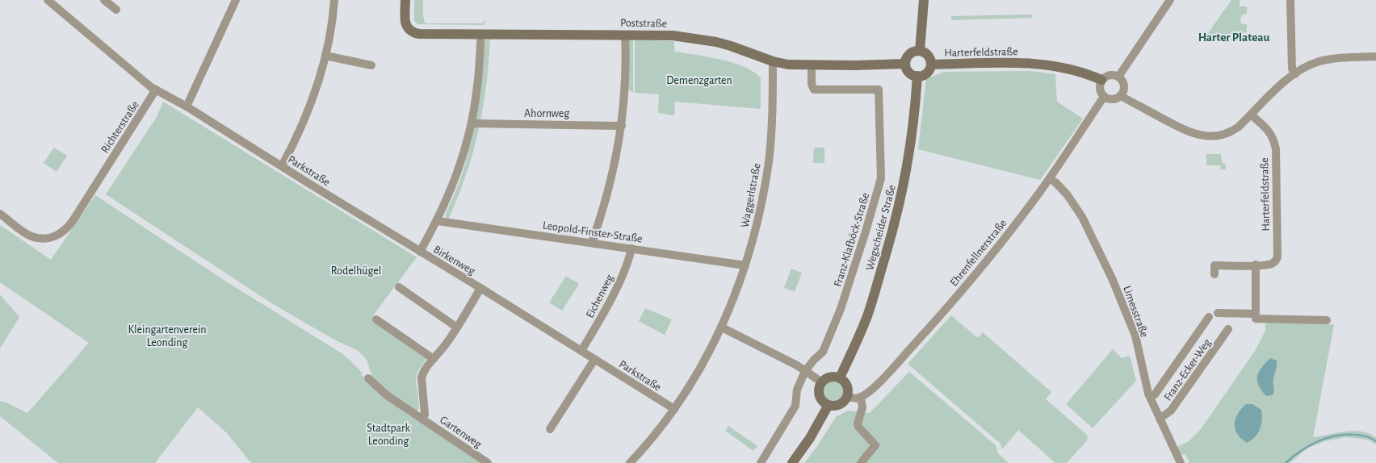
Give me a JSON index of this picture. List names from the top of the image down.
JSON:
{
  "streets": {
    "street": [
      "Poststraße",
      "Harterfeldstraße",
      "Ahornweg",
      "Richterstraße",
      "Parkstraße",
      "Waggerlstraße",
      "Wegscheider Straße",
      "Leopold-Finster-Straße",
      "Franz-Klafböck-Straße",
      "Ehrenfellnerstraße",
      "Birkenweg",
      "Eichenweg",
      "Limesstraße",
      "Franz-Ecker-Weg",
      "Gartenweg"
    ]
  },
  "crossings": [
    ["Poststraße", "Harterfeldstraße"],
    ["Poststraße", "Waggerlstraße"],
    ["Poststraße", "Wegscheider Straße"],
    ["Poststraße", "Franz-Klafböck-Straße"],
    ["Harterfeldstraße", "Wegscheider Straße"],
    ["Harterfeldstraße", "Ehrenfellnerstraße"],
    ["Richterstraße", "Parkstraße"],
    ["Parkstraße", "Waggerlstraße"],
    ["Parkstraße", "Birkenweg"],
    ["Parkstraße", "Eichenweg"],
    ["Waggerlstraße", "Leopold-Finster-Straße"],
    ["Leopold-Finster-Straße", "Eichenweg"],
    ["Ehrenfellnerstraße", "Limesstraße"],
    ["Birkenweg", "Gartenweg"],
    ["Limesstraße", "Franz-Ecker-Weg"]
  ],
  "districts": ["Harter Plateau"],
  "parks": [
    "Demenzgarten",
    "Rodelhügel",
    "Kleingartenverein Leonding",
    "Stadtpark Leonding"
  ]
}
